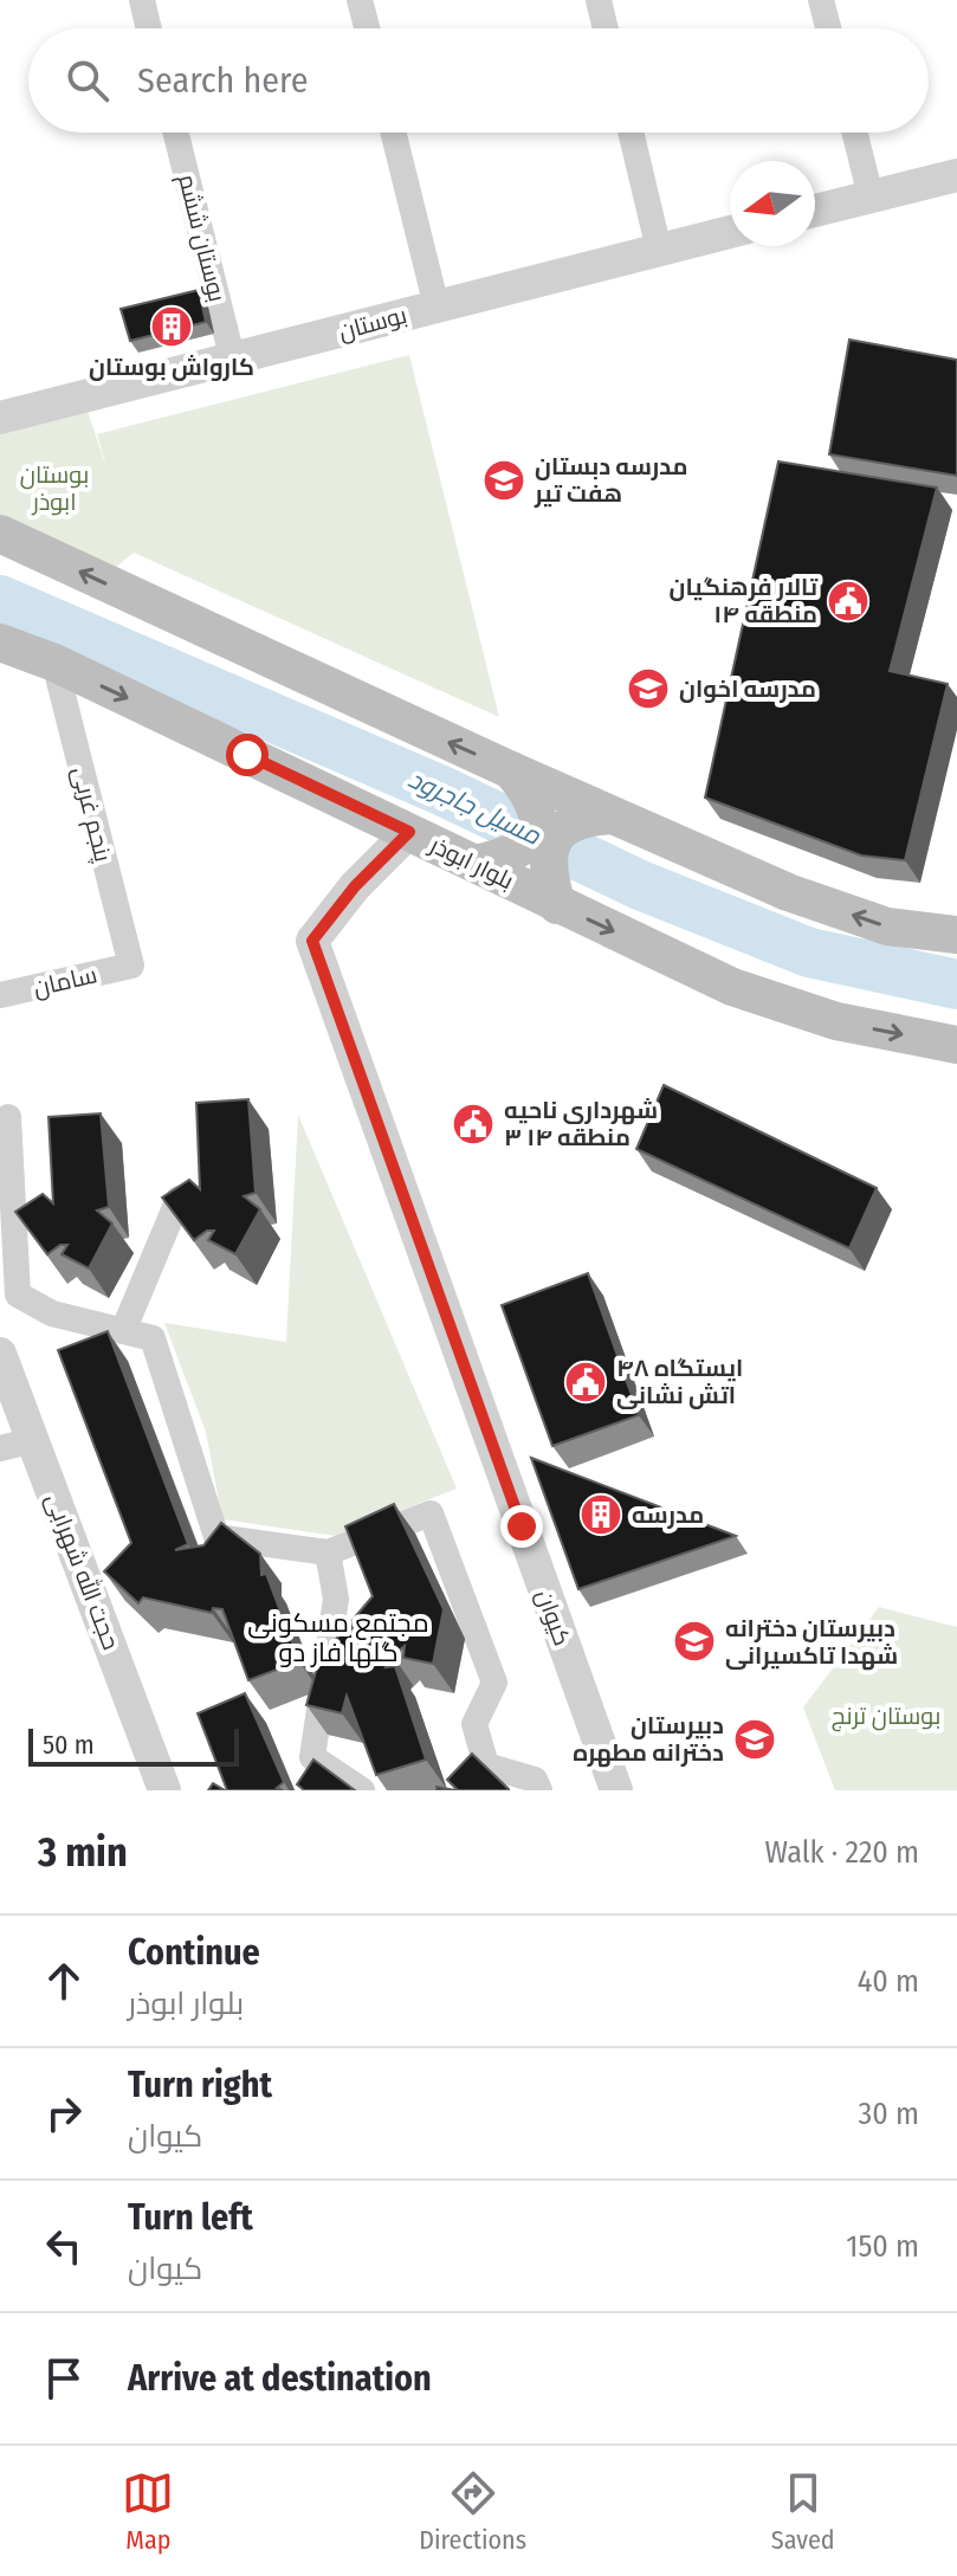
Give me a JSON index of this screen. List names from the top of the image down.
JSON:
{
  "streets": {
    "main road": ["بلوار ابوذر"],
    "street": [
      "بوستان ششم",
      "بوستان",
      "پنجم غربی",
      "سامان",
      "حجت الله شهرابی",
      "کیوان"
    ]
  },
  "crossings": [
    ["بوستان ششم", "بوستان"],
    ["پنجم غربی", "بلوار ابوذر"],
    ["پنجم غربی", "سامان"],
    ["بلوار ابوذر", "کیوان"]
  ],
  "districts": ["مجتمع مسکونی گلها فاز دو"],
  "water": ["مسیل جاجرود"],
  "parks": ["بوستان ابوذر", "بوستان ترنج"],
  "places": {
    "building": ["کارواش بوستان", "مدرسه"],
    "school or university": [
      "مدرسه دبستان هفت تیر",
      "مدرسه اخوان",
      "دبیرستان دخترانه شهدا تاکسیرانی",
      "دبیرستان دخترانه مطهره"
    ],
    "public building": ["تالار فرهنگیان منطقه ۱۴", "شهرداری ناحیه ۳ منطقه ۱۴", "ایستگاه ۴۸ اتش نشانی"]
  },
  "scale_bar": "50 m",
  "north": "left",
  "page": {
    "search": "Search here",
    "scale": "50 m",
    "heading": ["3 min", "Walk · 220 m"],
    "list": [
      ["Continue", "بلوار ابوذر", "40 m"],
      ["Turn right", "کیوان", "30 m"],
      ["Turn left", "کیوان", "150 m"],
      "Arrive at destination"
    ],
    "nav": ["Map", "Directions", "Saved"]
  }
}
